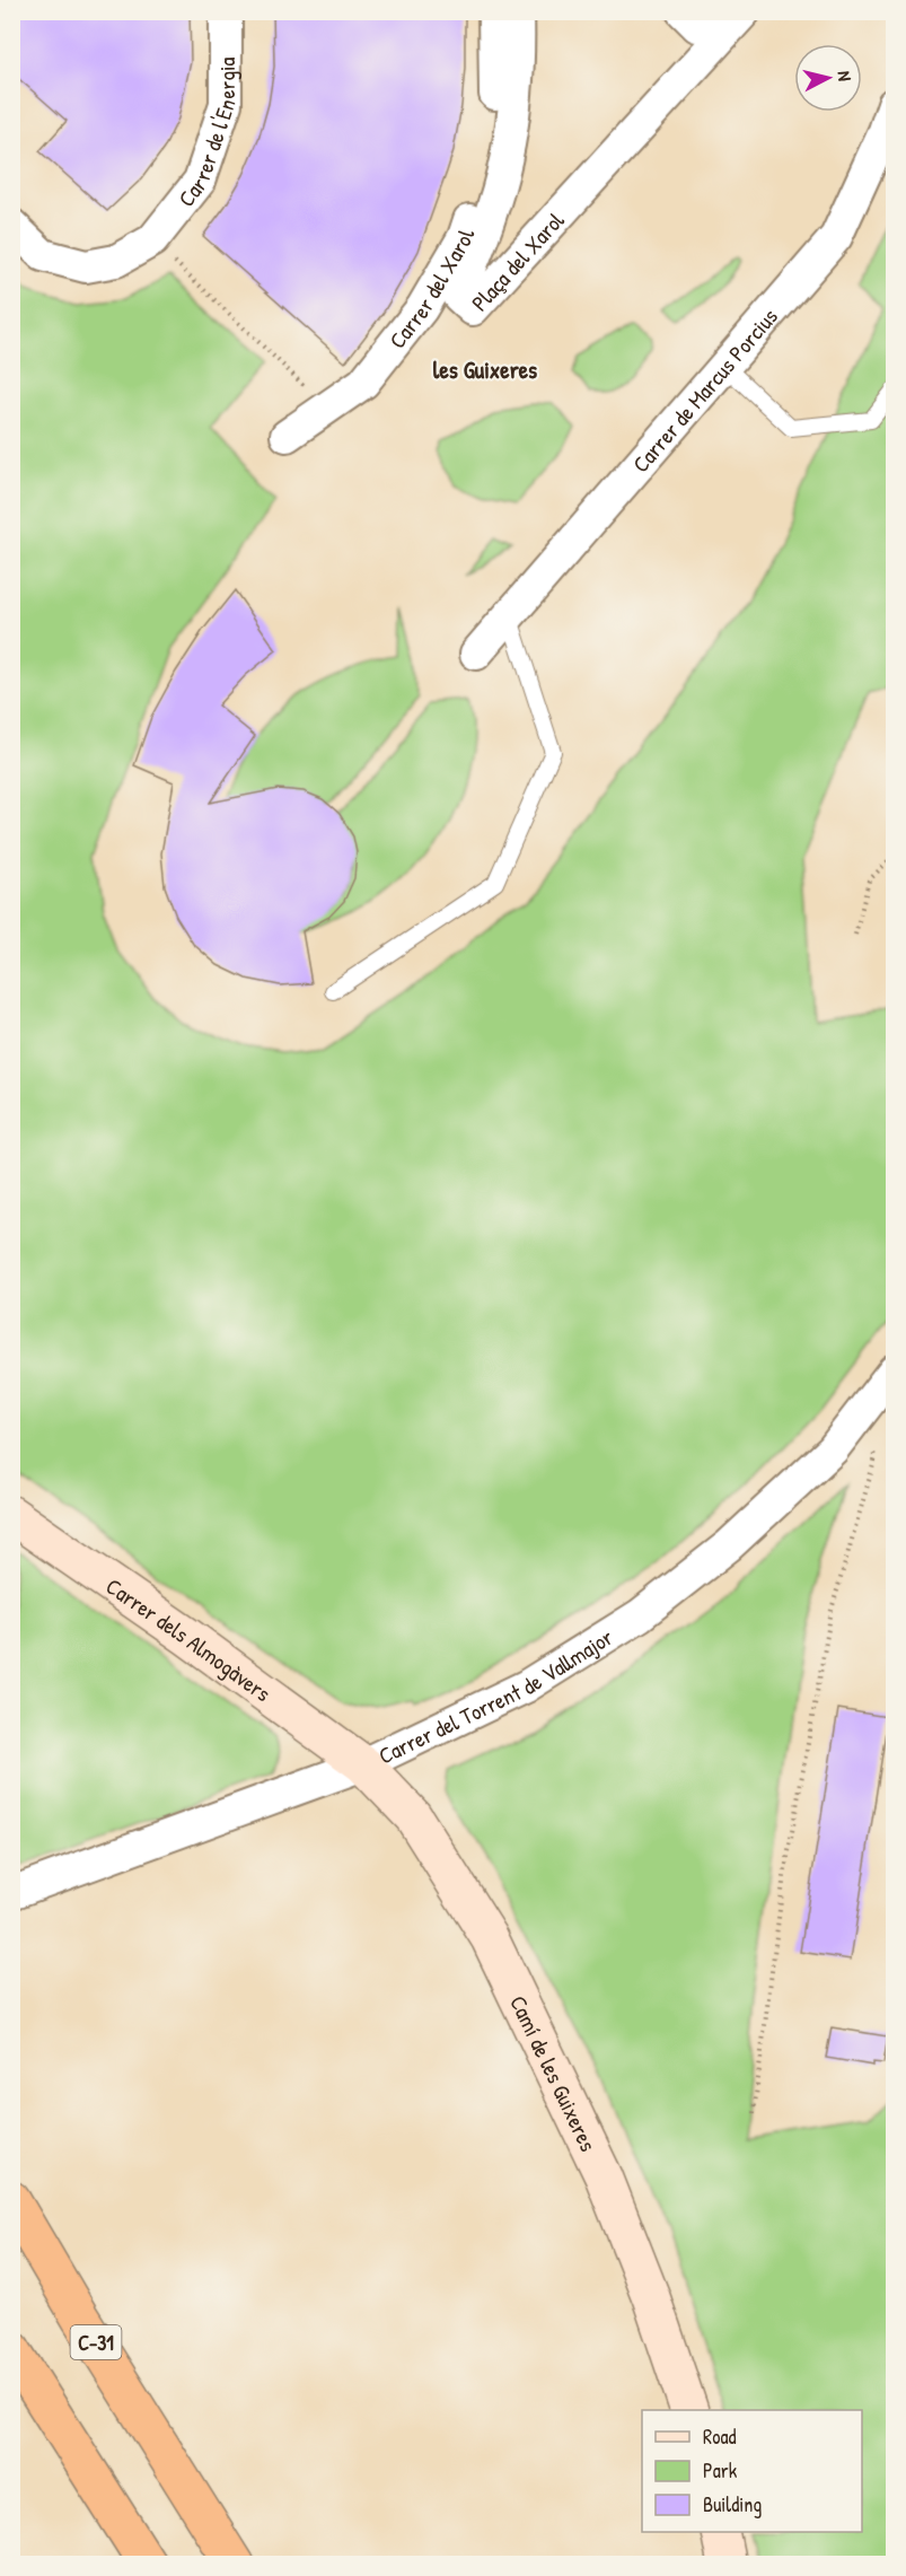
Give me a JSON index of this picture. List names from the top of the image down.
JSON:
{
  "streets": {
    "highway": ["C-31"],
    "street": [
      "Carrer de l'Energia",
      "Plaça del Xarol",
      "Carrer del Xarol",
      "Carrer de Marcus Porcius",
      "Carrer dels Almogàvers",
      "Carrer del Torrent de Vallmajor",
      "Camí de les Guixeres"
    ]
  },
  "crossings": [
    ["Carrer dels Almogàvers", "Carrer del Torrent de Vallmajor"],
    ["Carrer dels Almogàvers", "Camí de les Guixeres"],
    ["Carrer del Torrent de Vallmajor", "Camí de les Guixeres"]
  ],
  "districts": ["les Guixeres"],
  "legend": ["Road", "Park", "Building"],
  "north": "right"
}
